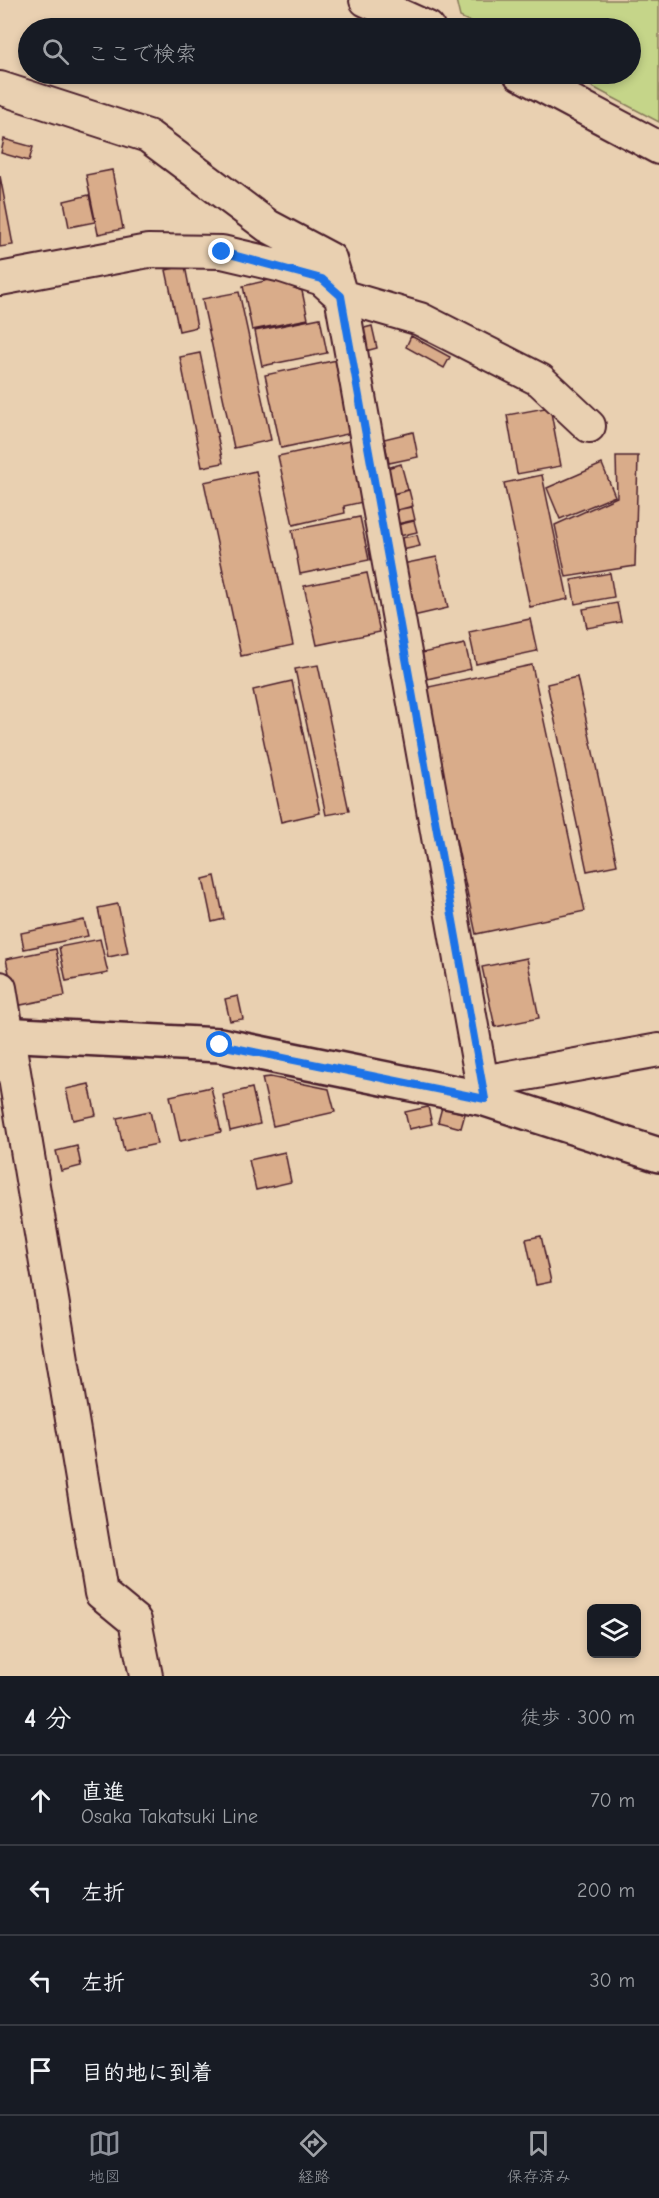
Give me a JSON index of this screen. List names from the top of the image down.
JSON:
{
  "page": {
    "search": "ここで検索",
    "heading": ["4 分", "徒歩 · 300 m"],
    "list": [
      ["直進", "Osaka Takatsuki Line", "70 m"],
      ["左折", "200 m"],
      ["左折", "30 m"],
      "目的地に到着"
    ],
    "nav": ["地図", "経路", "保存済み"]
  }
}
